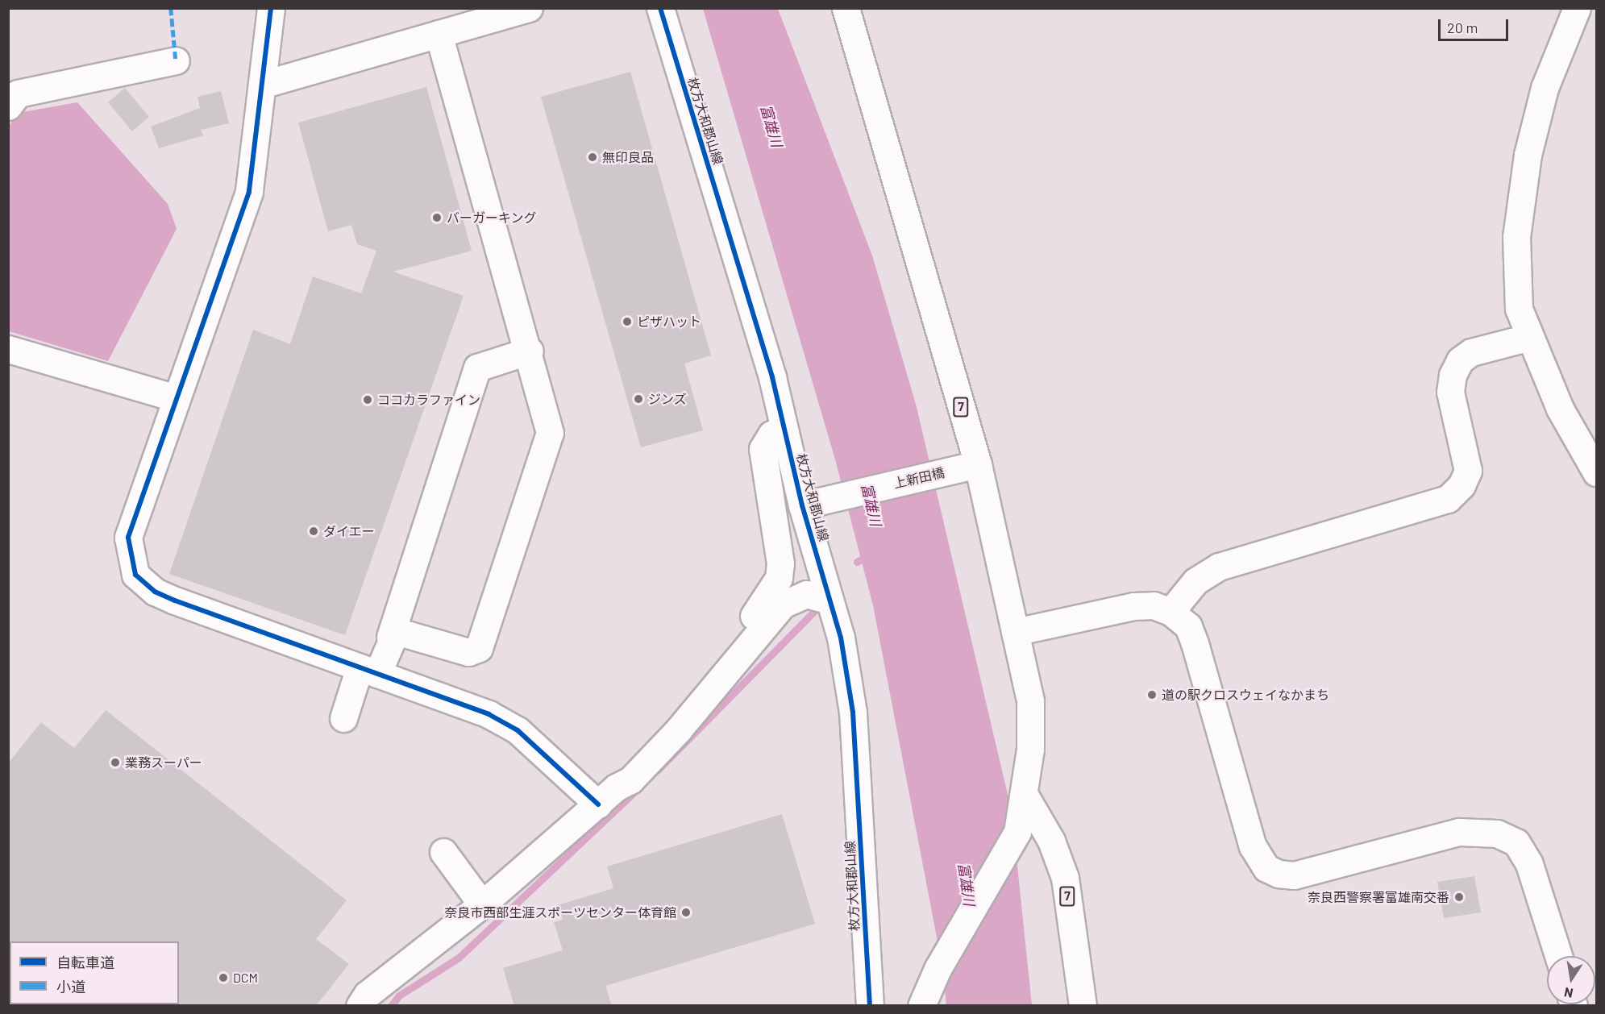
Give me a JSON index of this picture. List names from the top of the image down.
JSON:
{
  "streets": {
    "street": ["枚方大和郡山線", "7", "上新田橋"]
  },
  "crossings": [
    ["枚方大和郡山線", "上新田橋"],
    ["7", "上新田橋"]
  ],
  "water": ["富雄川"],
  "places": [
    "無印良品",
    "バーガーキング",
    "ピザハット",
    "ジンズ",
    "ココカラファイン",
    "ダイエー",
    "道の駅クロスウェイなかまち",
    "業務スーパー",
    "奈良西警察署富雄南交番",
    "奈良市西部生涯スポーツセンター体育館",
    "DCM"
  ],
  "legend": ["自転車道", "小道"],
  "scale_bar": "20 m",
  "north": "bottom"
}
